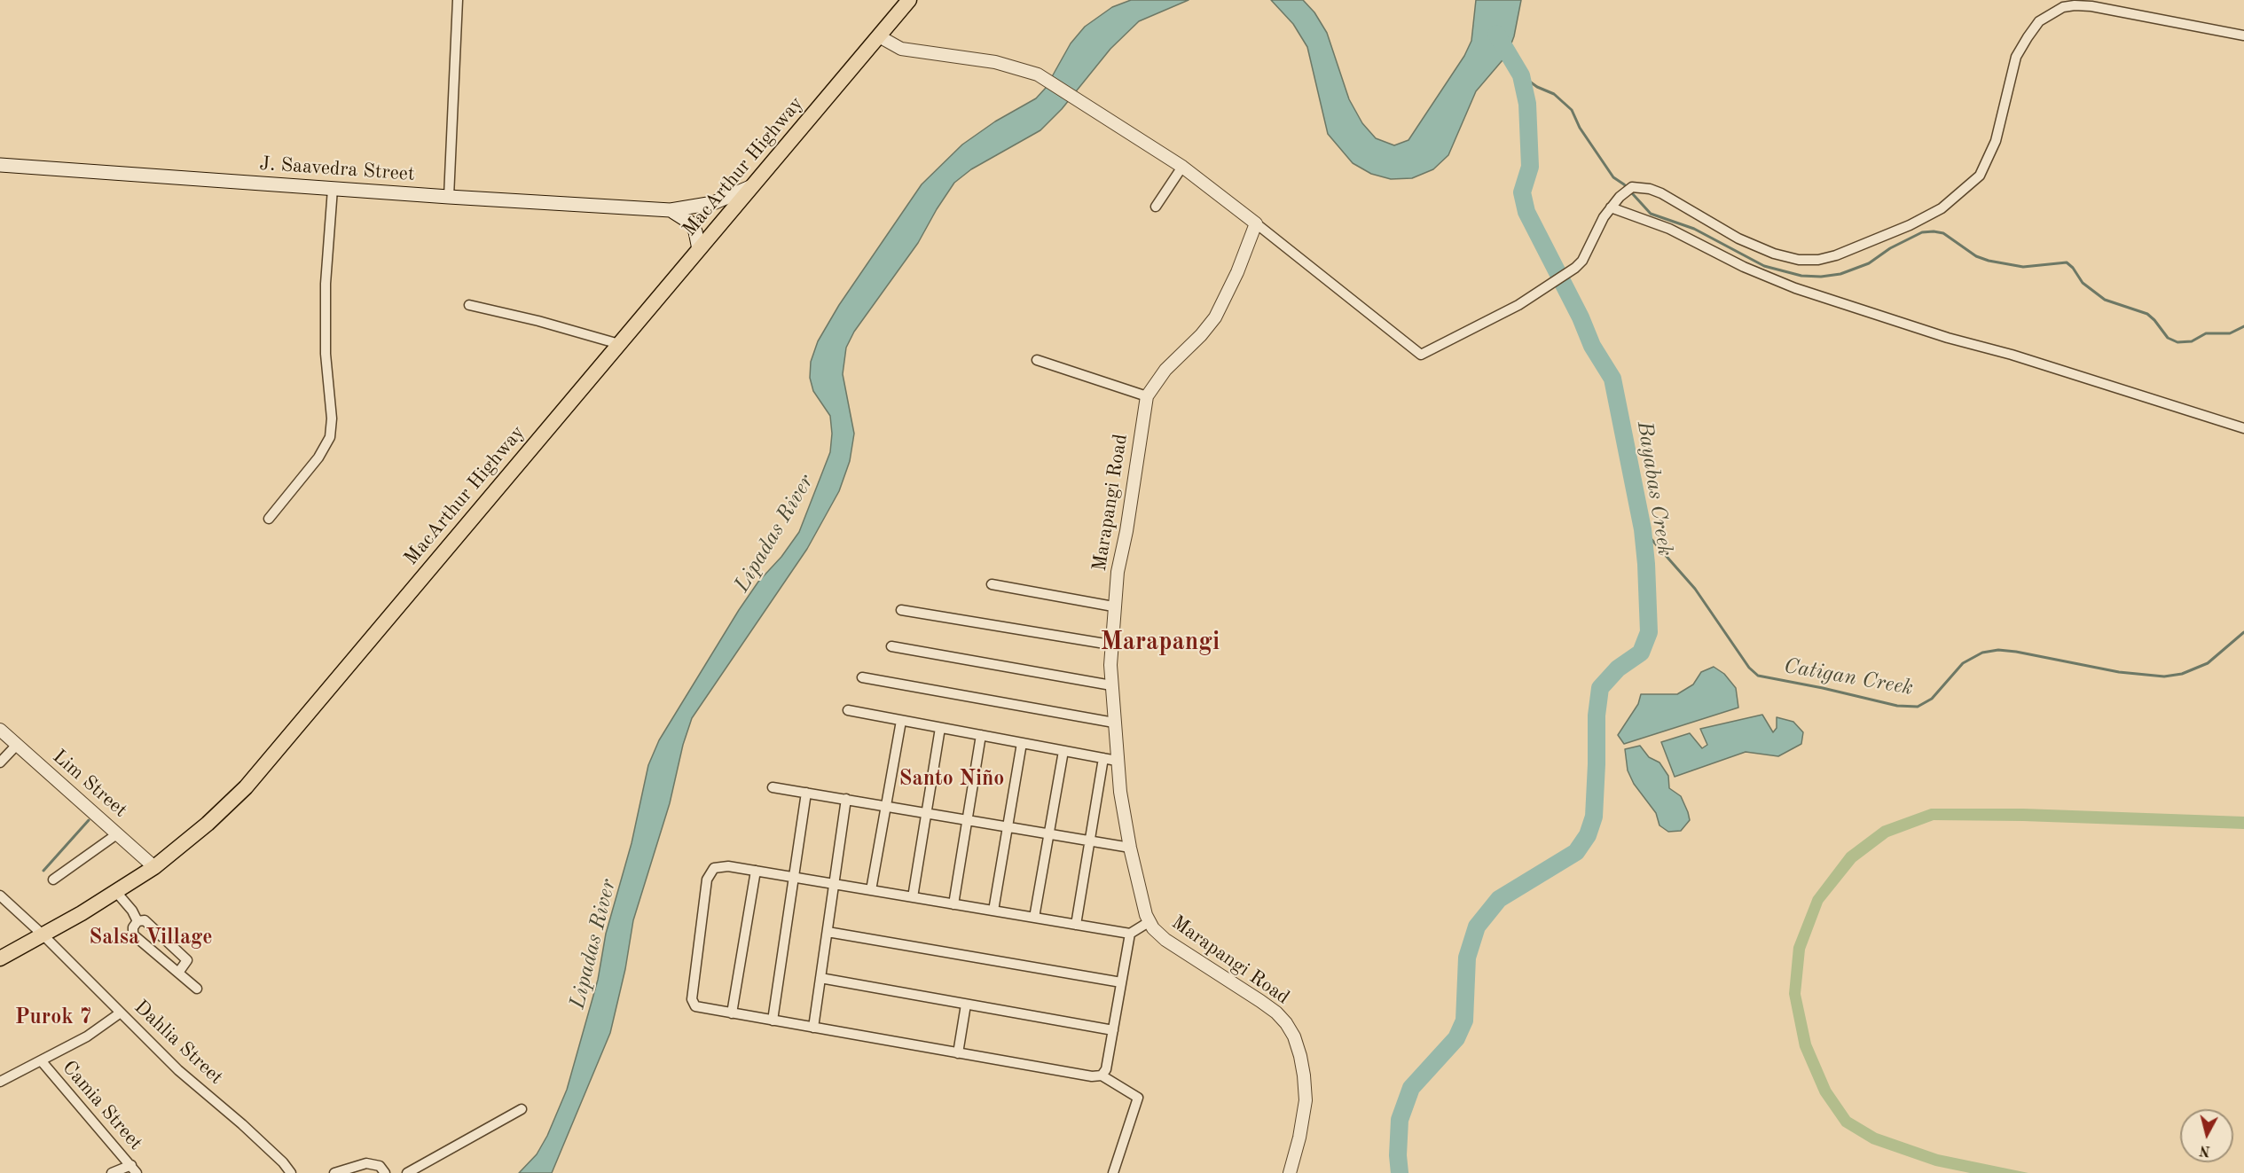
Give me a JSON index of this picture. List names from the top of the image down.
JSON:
{
  "streets": {
    "highway": ["MacArthur Highway"],
    "main road": ["J. Saavedra Street"],
    "street": [
      "Marapangi Road",
      "Lim Street",
      "Dahlia Street",
      "Camia Street"
    ]
  },
  "crossings": [
    ["MacArthur Highway", "J. Saavedra Street"],
    ["MacArthur Highway", "Lim Street"],
    ["MacArthur Highway", "Dahlia Street"]
  ],
  "districts": [
    "Marapangi",
    "Santo Niño",
    "Salsa Village",
    "Purok 7"
  ],
  "water": ["Bayabas Creek", "Lipadas River", "Catigan Creek"],
  "north": "bottom"
}
